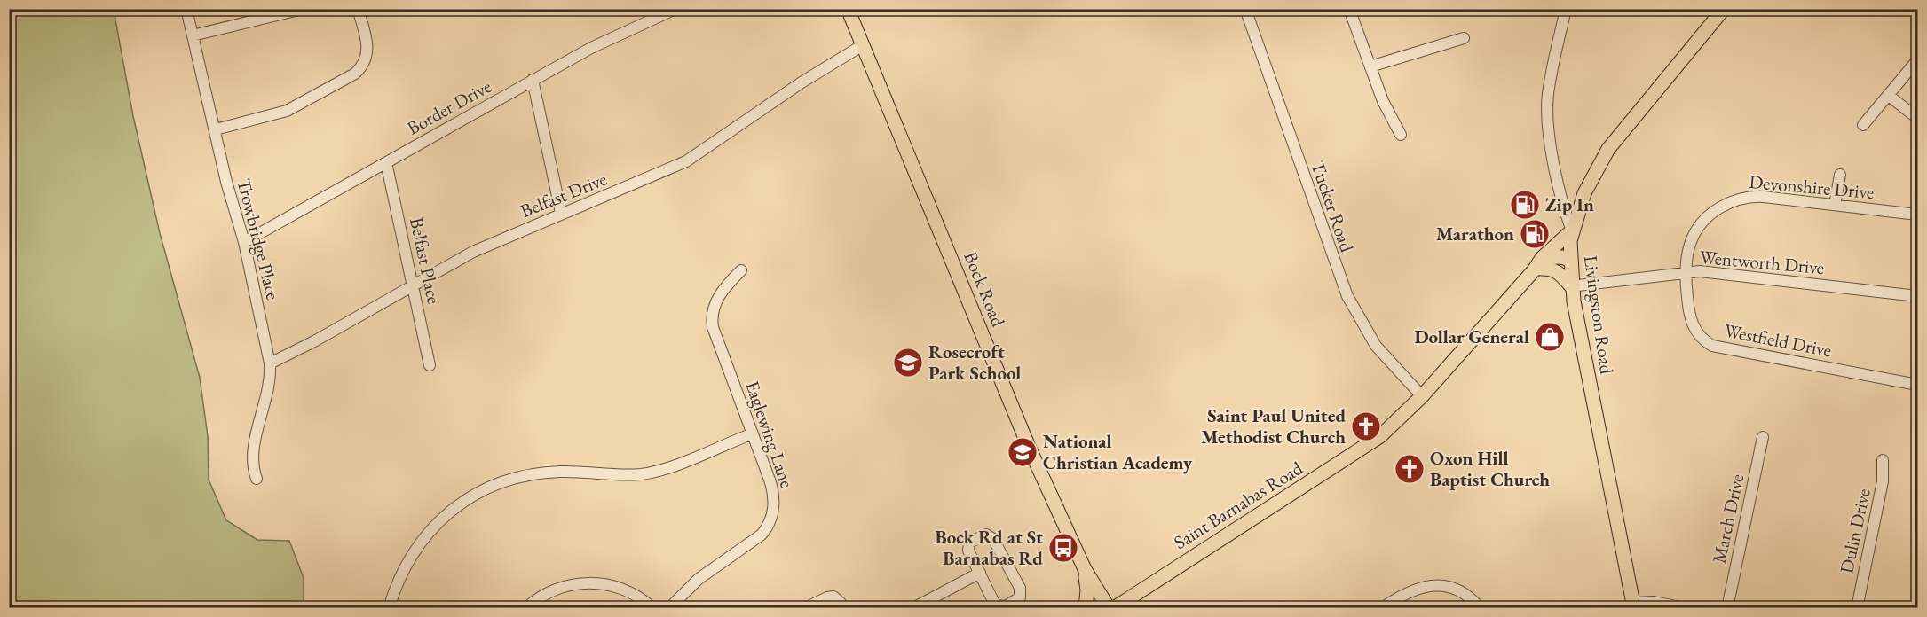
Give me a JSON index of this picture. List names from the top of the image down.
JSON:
{
  "streets": {
    "main road": ["Bock Road", "Livingston Road", "Saint Barnabas Road"],
    "street": [
      "Border Drive",
      "Devonshire Drive",
      "Belfast Drive",
      "Tucker Road",
      "Trowbridge Place",
      "Belfast Place",
      "Wentworth Drive",
      "Westfield Drive",
      "Eaglewing Lane",
      "March Drive",
      "Dulin Drive"
    ]
  },
  "crossings": [
    ["Border Drive", "Trowbridge Place"],
    ["Border Drive", "Belfast Place"],
    ["Devonshire Drive", "Wentworth Drive"],
    ["Devonshire Drive", "Westfield Drive"],
    ["Belfast Drive", "Trowbridge Place"],
    ["Belfast Drive", "Belfast Place"],
    ["Belfast Drive", "Bock Road"],
    ["Tucker Road", "Saint Barnabas Road"],
    ["Wentworth Drive", "Livingston Road"],
    ["Wentworth Drive", "Westfield Drive"],
    ["Livingston Road", "Saint Barnabas Road"]
  ],
  "places": {
    "fuel station": ["Zip In", "Marathon"],
    "shop": ["Dollar General"],
    "school or university": ["Rosecroft Park School", "National Christian Academy"],
    "church": ["Saint Paul United Methodist Church", "Oxon Hill Baptist Church"],
    "bus stop": ["Bock Rd at St Barnabas Rd"]
  }
}
